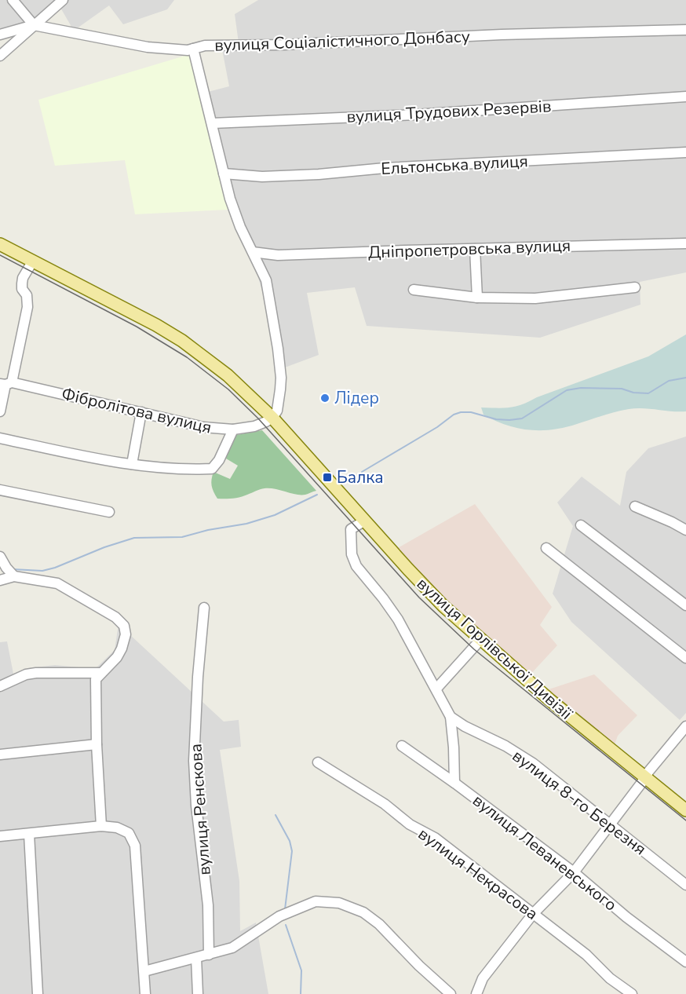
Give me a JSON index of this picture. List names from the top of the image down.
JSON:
{
  "streets": {
    "main road": ["вулиця Горлівської Дивізії"],
    "street": [
      "вулиця Соціалістичного Донбасу",
      "вулиця Трудових Резервів",
      "Ельтонська вулиця",
      "Дніпропетровська вулиця",
      "Фібролітова вулиця",
      "вулиця 8-го Березня",
      "вулиця Ренскова",
      "вулиця Леваневського",
      "вулиця Некрасова"
    ]
  },
  "crossings": [
    ["Фібролітова вулиця", "вулиця Горлівської Дивізії"]
  ],
  "places": {
    "other": ["Лідер"],
    "transit": ["Балка"]
  }
}
